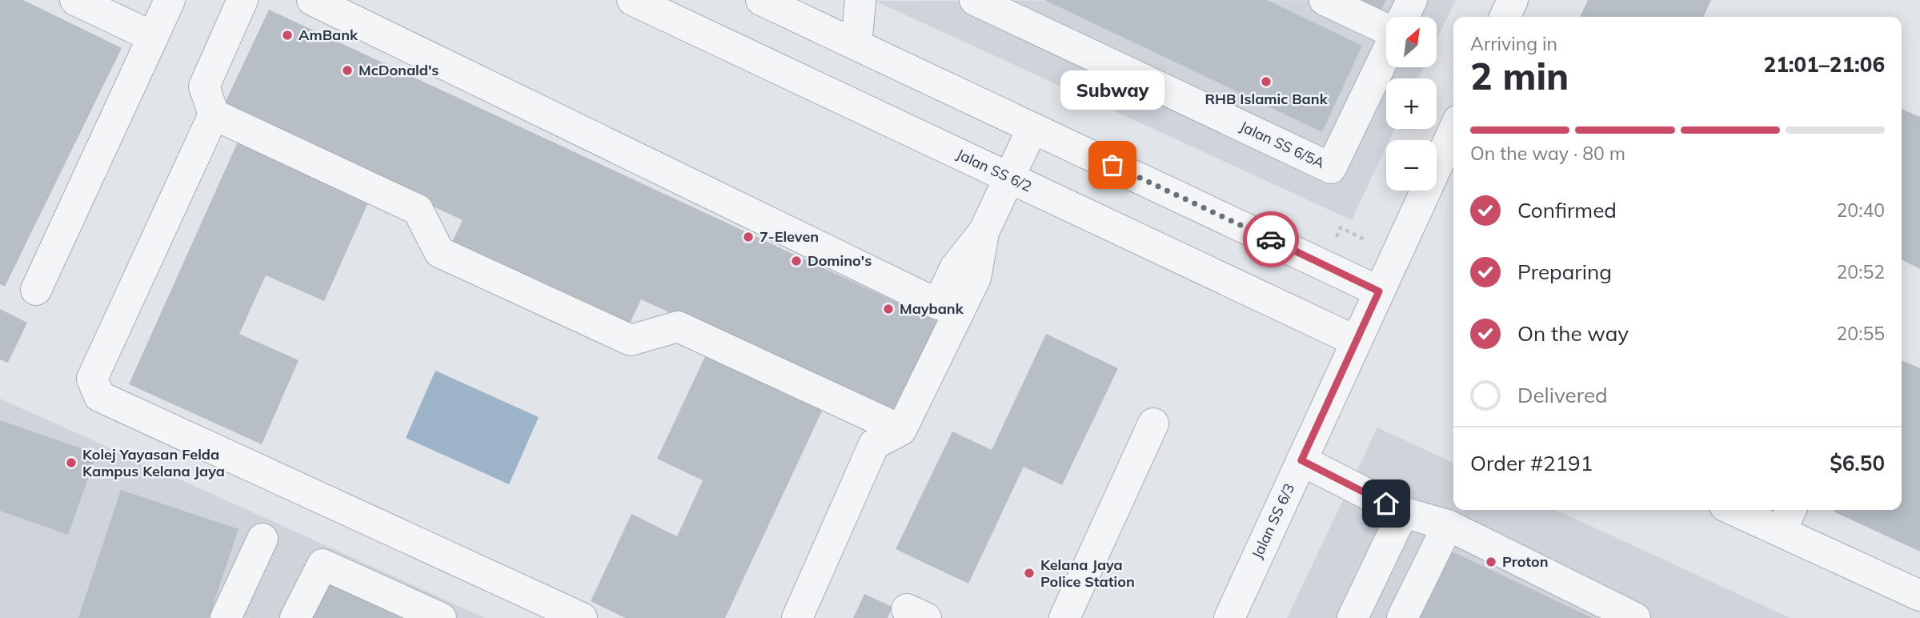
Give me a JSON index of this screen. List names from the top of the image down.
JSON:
{
  "streets": {
    "street": ["Jalan SS 6/5A", "Jalan SS 6/2", "Jalan SS 6/3"]
  },
  "crossings": [
    ["Jalan SS 6/2", "Jalan SS 6/3"]
  ],
  "places": [
    "AmBank",
    "McDonald's",
    "RHB Islamic Bank",
    "Subway",
    "7-Eleven",
    "Domino's",
    "Maybank",
    "Kolej Yayasan Felda Kampus Kelana Jaya",
    "Proton",
    "Kelana Jaya Police Station"
  ],
  "north": "top right",
  "page": {
    "map_buttons": ["+", "−"],
    "heading": ["2 min", "Arriving in", "21:01–21:06"],
    "panel": ["Order #2191", "$6.50"],
    "bubble": "Subway",
    "bar": "On the way · 80 m",
    "list": [
      ["Confirmed", "20:40"],
      ["Preparing", "20:52"],
      ["On the way", "20:55"],
      "Delivered"
    ]
  }
}
